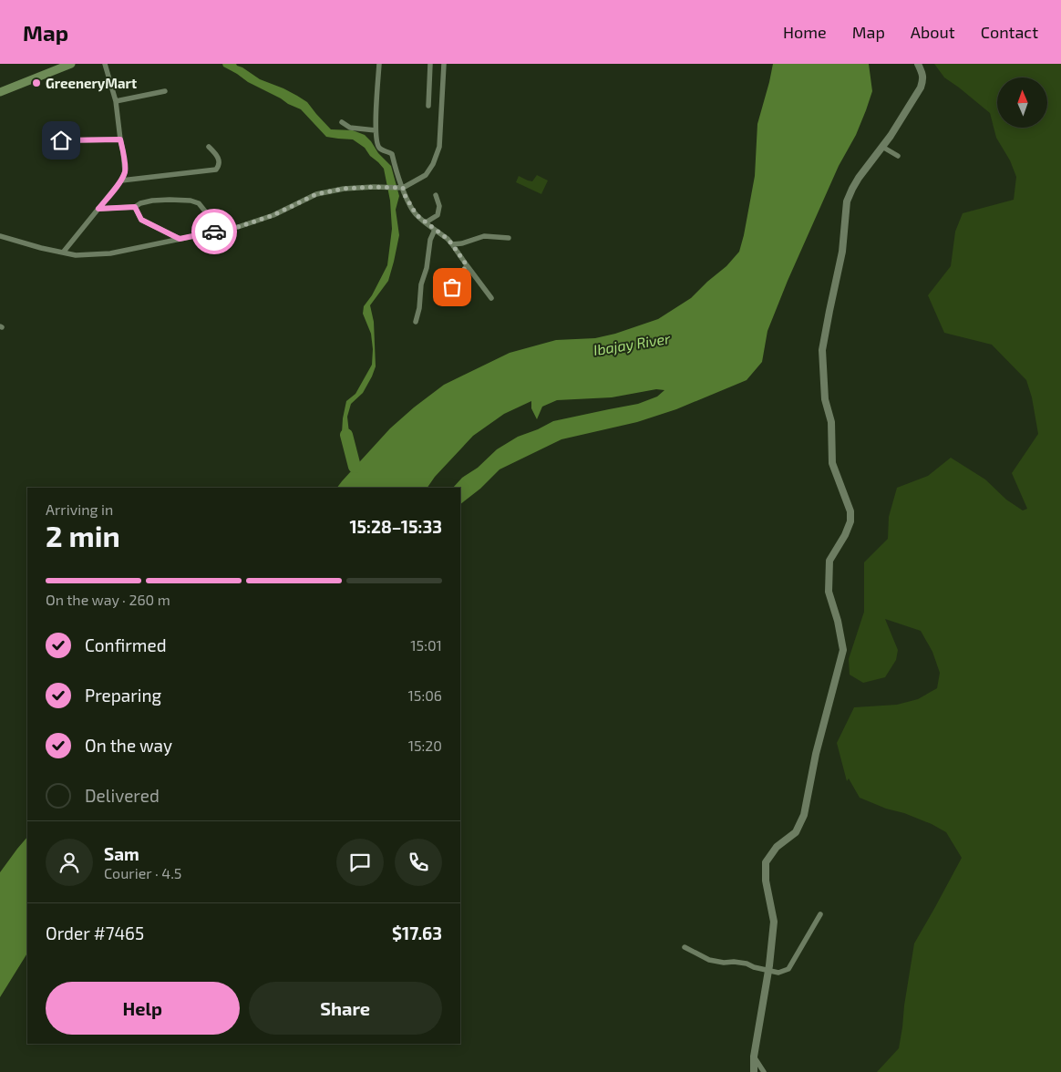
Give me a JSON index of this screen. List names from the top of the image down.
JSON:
{
  "water": ["Ibajay River"],
  "places": ["GreeneryMart"],
  "north": "top",
  "page": {
    "header": "Map",
    "nav": [
      "Home",
      "Map",
      "About",
      "Contact"
    ],
    "heading": ["2 min", "Arriving in", "15:28–15:33"],
    "panel": [
      "Sam",
      "Courier · 4.5",
      "Order #7465",
      "$17.63"
    ],
    "bar": "On the way · 260 m",
    "list": [
      ["Confirmed", "15:01"],
      ["Preparing", "15:06"],
      ["On the way", "15:20"],
      "Delivered"
    ],
    "buttons": ["Help", "Share"]
  }
}
